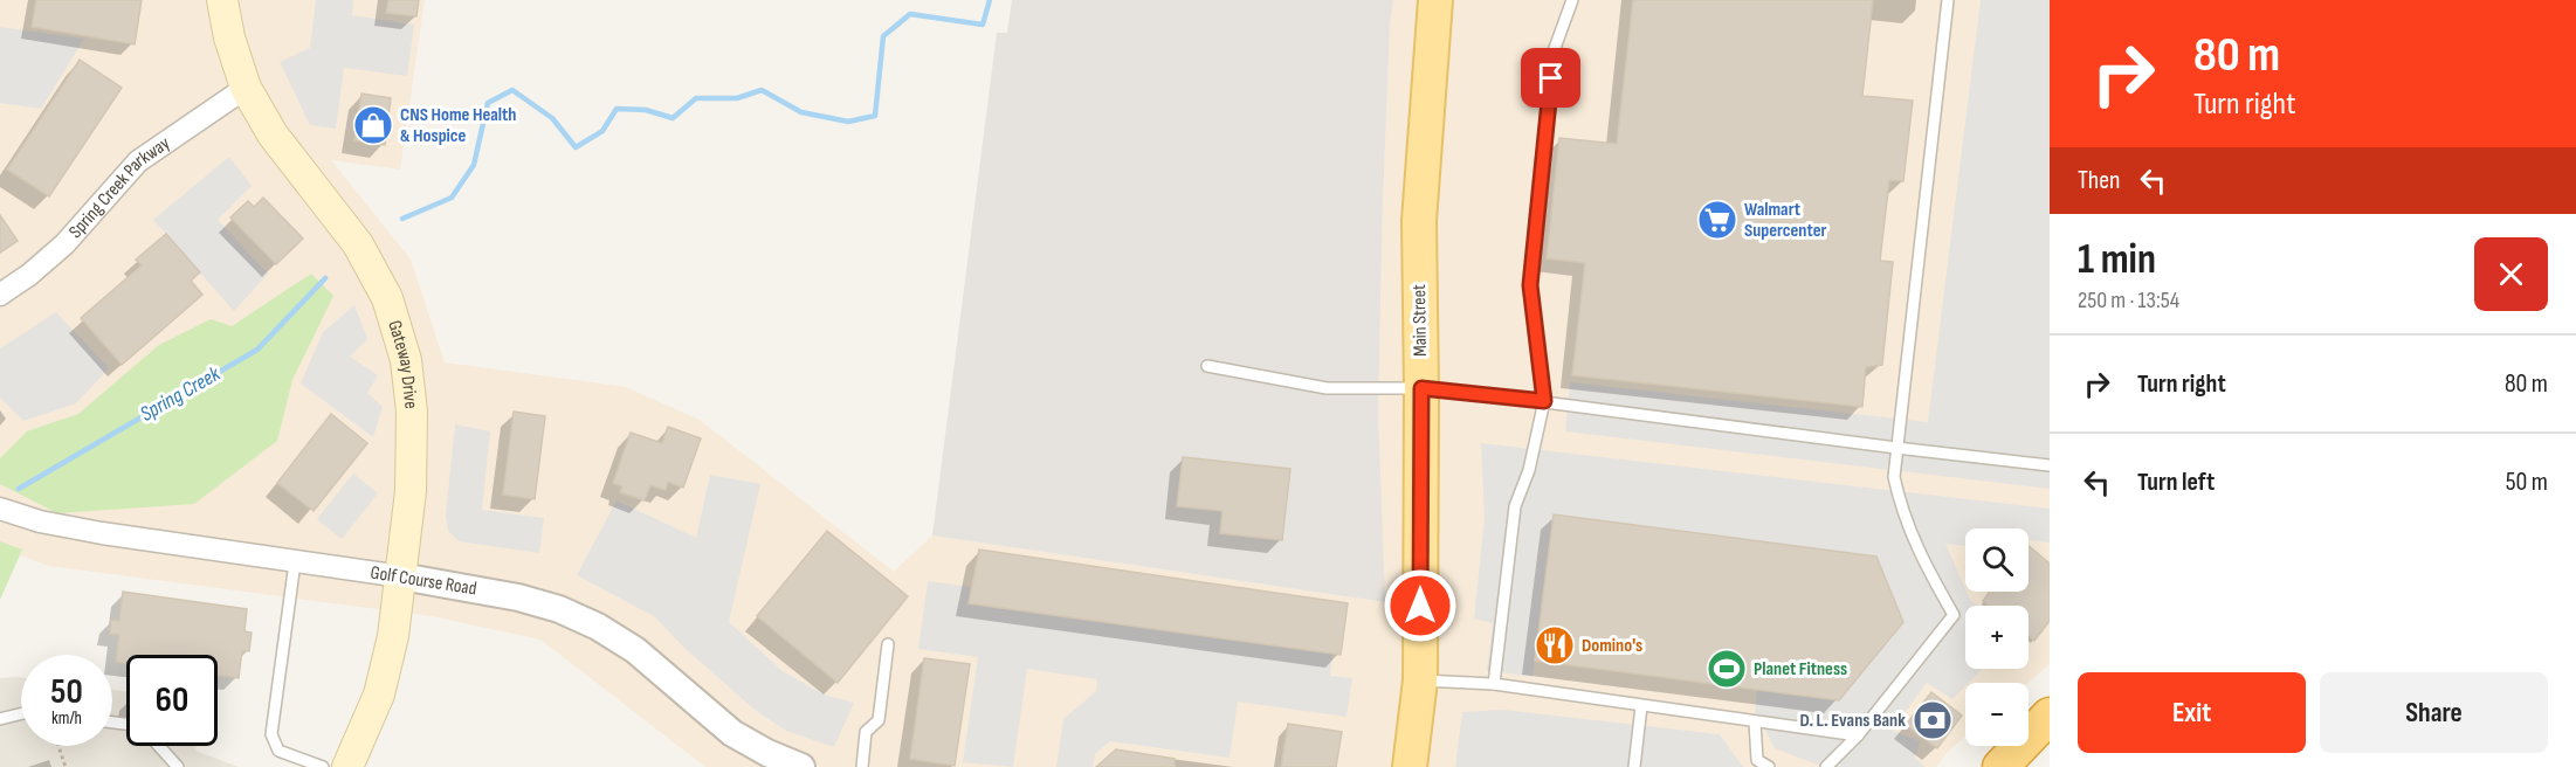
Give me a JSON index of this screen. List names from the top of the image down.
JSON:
{
  "streets": {
    "main road": ["Main Street", "Gateway Drive"],
    "street": ["Spring Creek Parkway", "Golf Course Road"]
  },
  "crossings": [
    ["Spring Creek Parkway", "Gateway Drive"],
    ["Gateway Drive", "Golf Course Road"]
  ],
  "water": ["Spring Creek"],
  "places": {
    "shop": ["CNS Home Health & Hospice"],
    "supermarket": ["Walmart Supercenter"],
    "restaurant": ["Domino's"],
    "sports": ["Planet Fitness"],
    "bank": ["D. L. Evans Bank"]
  },
  "page": {
    "turn": ["80 m", "Turn right"],
    "then": "Then",
    "heading": ["1 min", "250 m · 13:54"],
    "list": [
      {
        "name": "Turn right",
        "value": "80 m"
      },
      {
        "name": "Turn left",
        "value": "50 m"
      }
    ],
    "map_buttons": ["+", "−"],
    "speed": "50 km/h",
    "limit": "60",
    "buttons": ["Exit", "Share"]
  }
}
